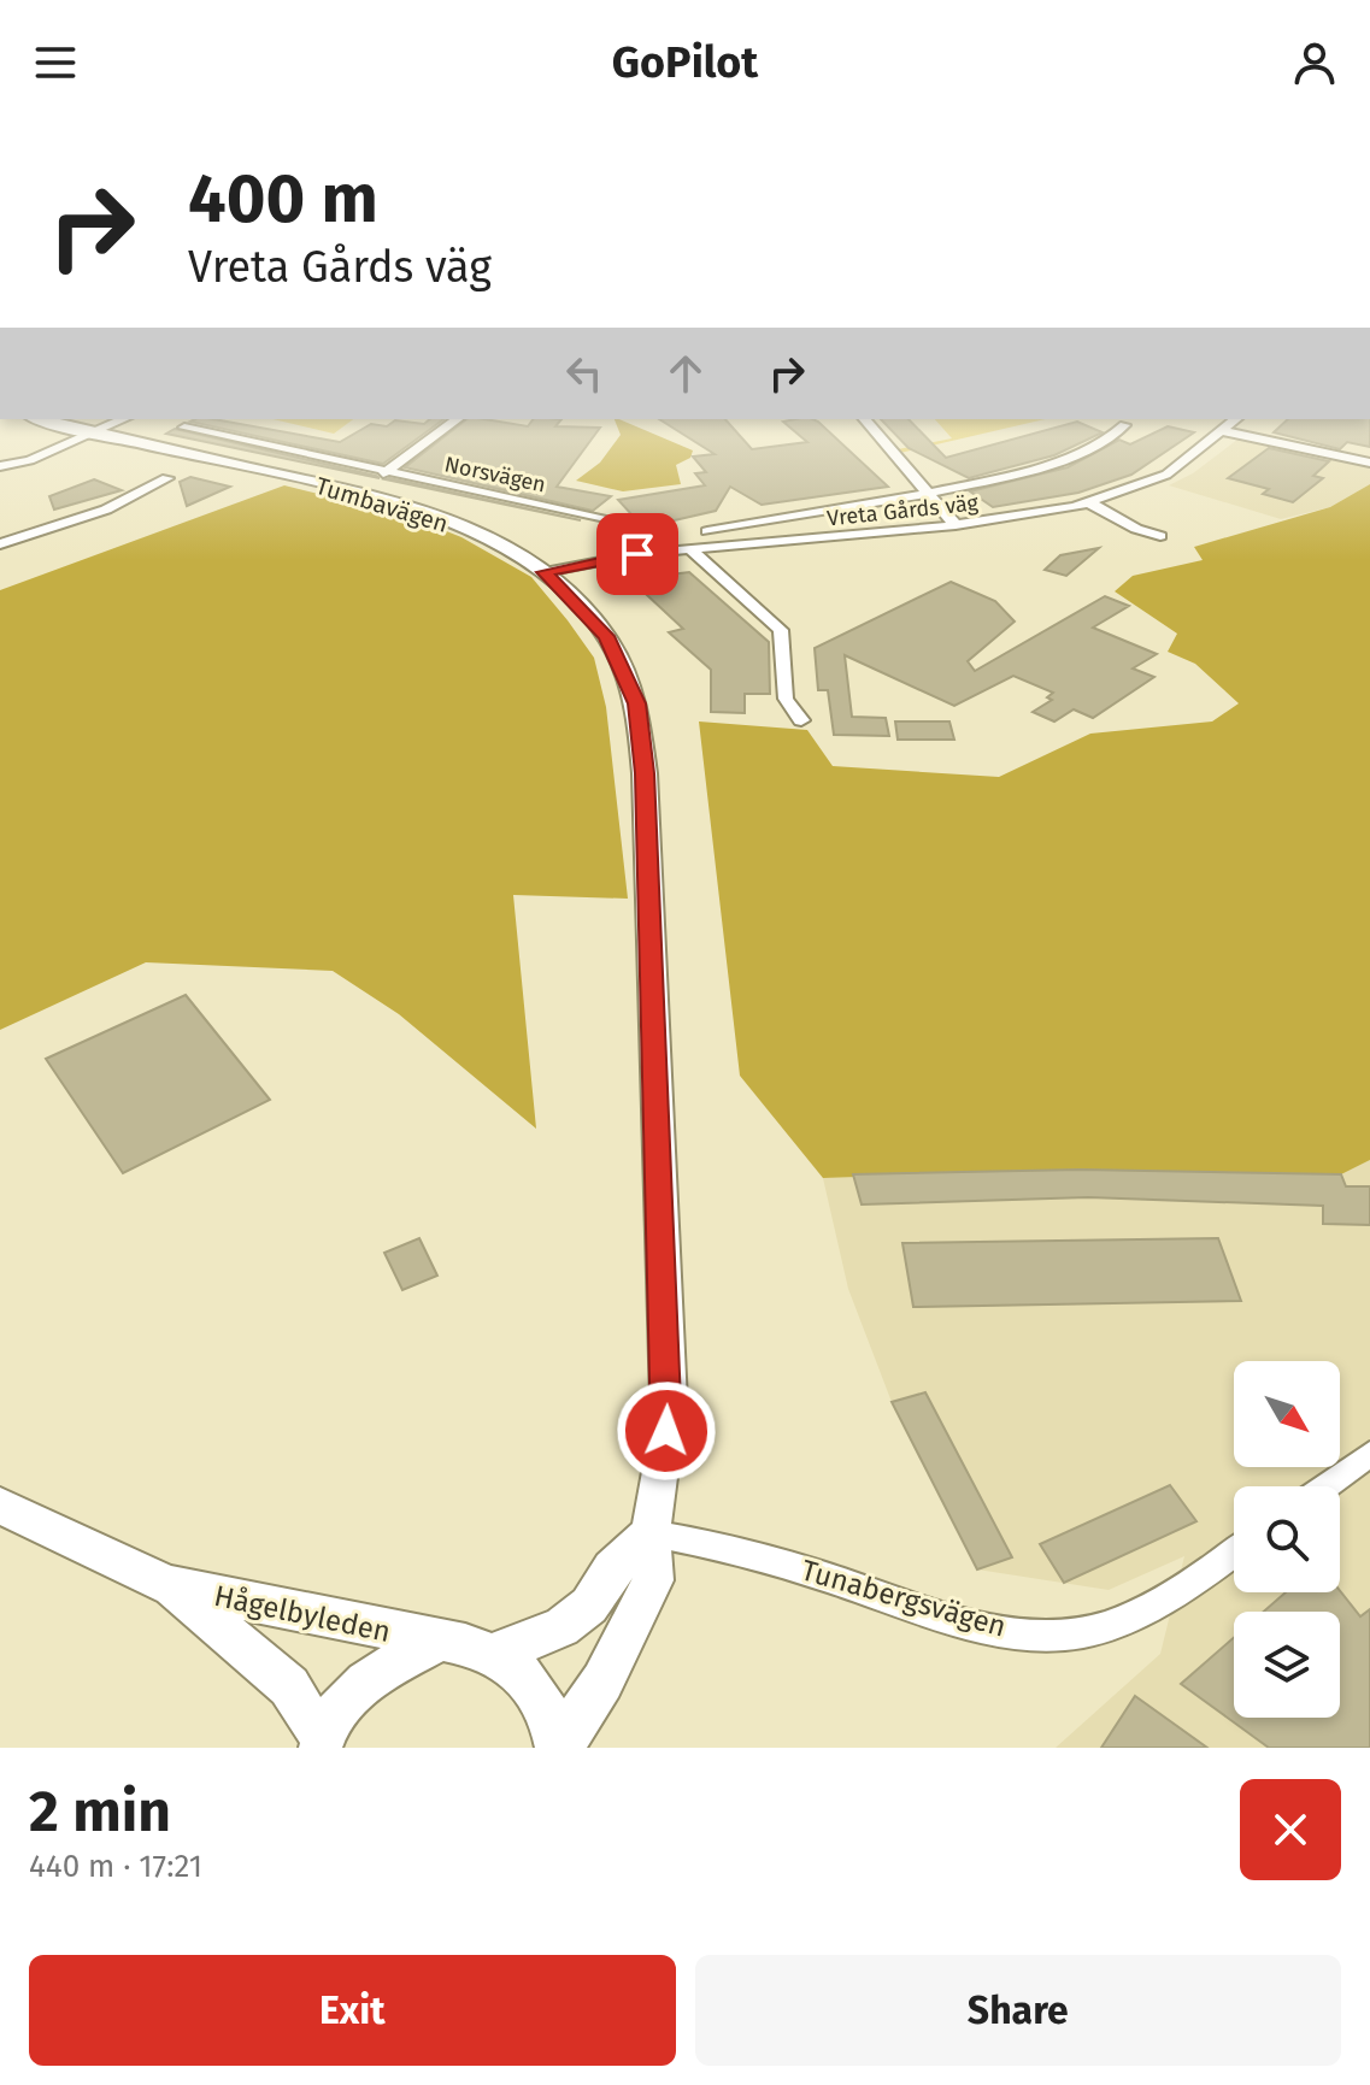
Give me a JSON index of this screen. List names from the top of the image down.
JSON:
{
  "streets": {
    "main road": ["Tumbavägen", "Hågelbyleden"],
    "street": ["Norsvägen", "Vreta Gårds väg", "Tunabergsvägen"]
  },
  "crossings": [
    ["Tumbavägen", "Vreta Gårds väg"],
    ["Tumbavägen", "Tunabergsvägen"]
  ],
  "north": "bottom right",
  "page": {
    "header": "GoPilot",
    "turn": ["400 m", "Vreta Gårds väg"],
    "heading": ["2 min", "440 m · 17:21"],
    "buttons": ["Exit", "Share"]
  }
}
